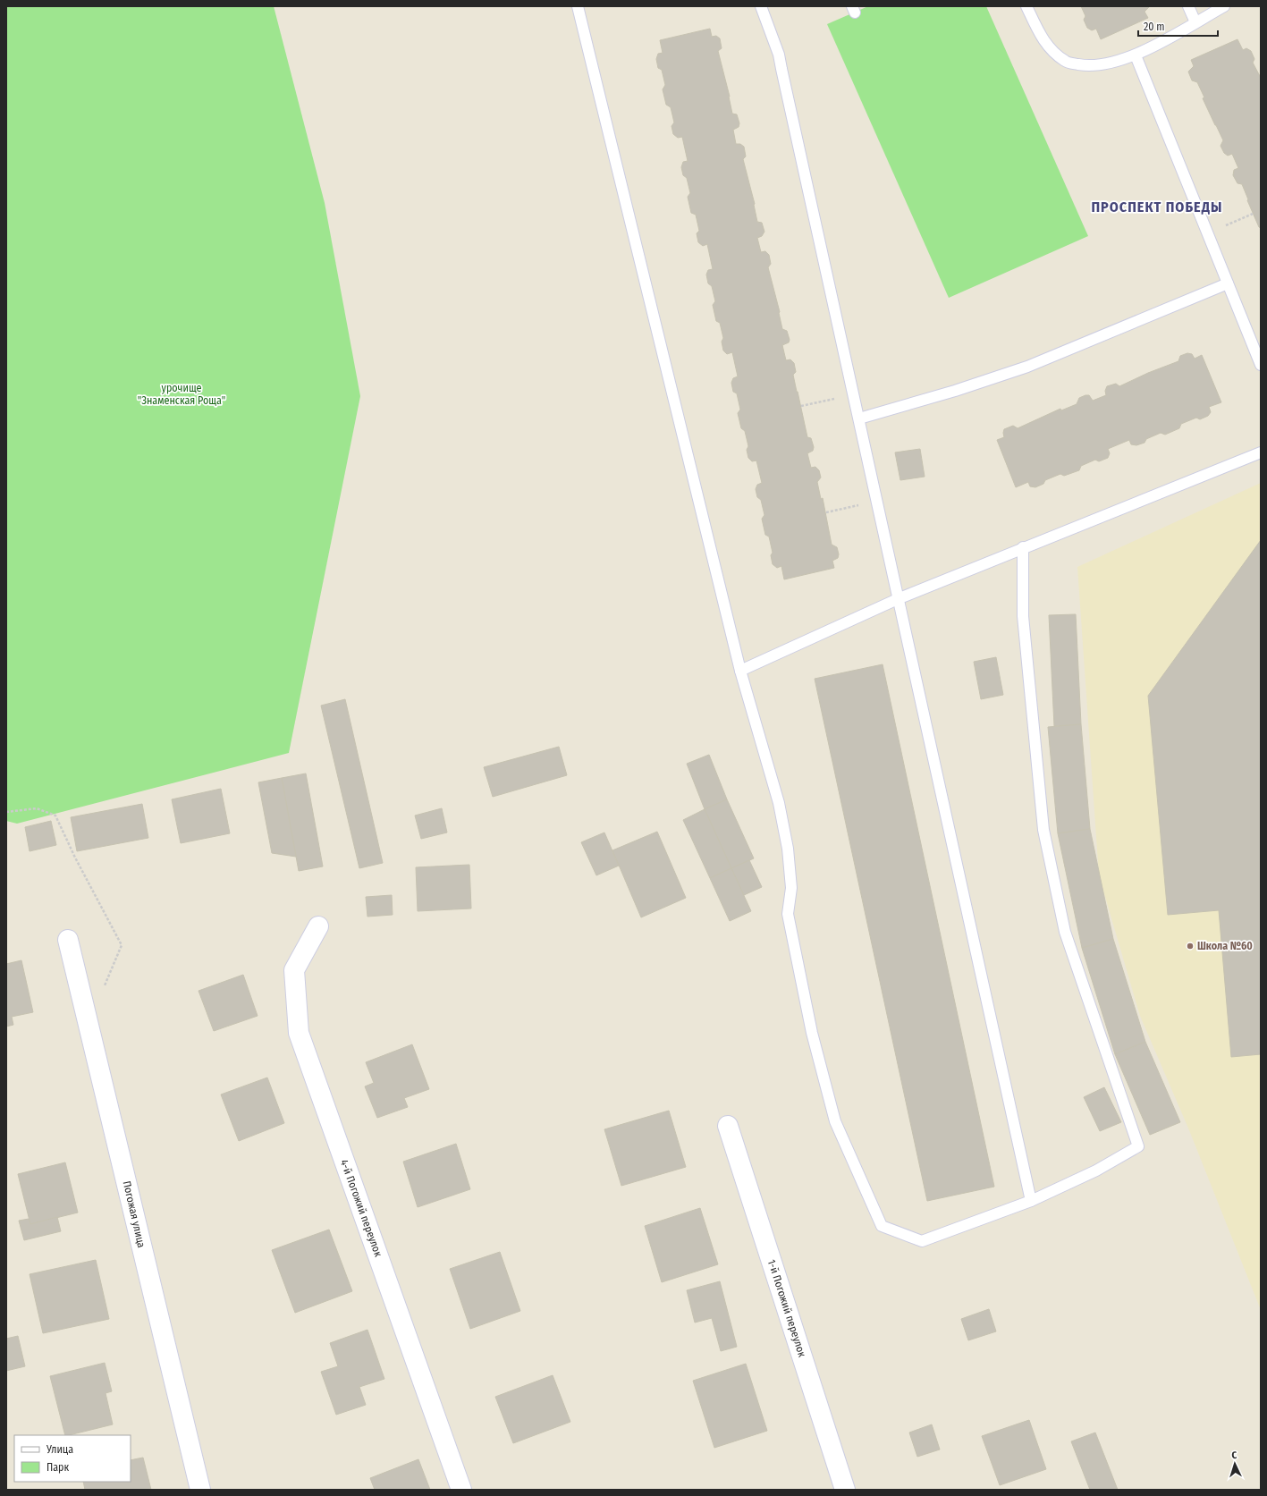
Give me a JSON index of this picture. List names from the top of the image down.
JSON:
{
  "streets": {
    "street": ["4-й Погожий переулок", "Погожая улица", "1-й Погожий переулок"]
  },
  "districts": ["ПРОСПЕКТ ПОБЕДЫ"],
  "parks": ["урочище \"Знаменская Роща\""],
  "places": ["Школа №60"],
  "legend": ["Улица", "Парк"],
  "scale_bar": "20 m",
  "north": "top"
}
